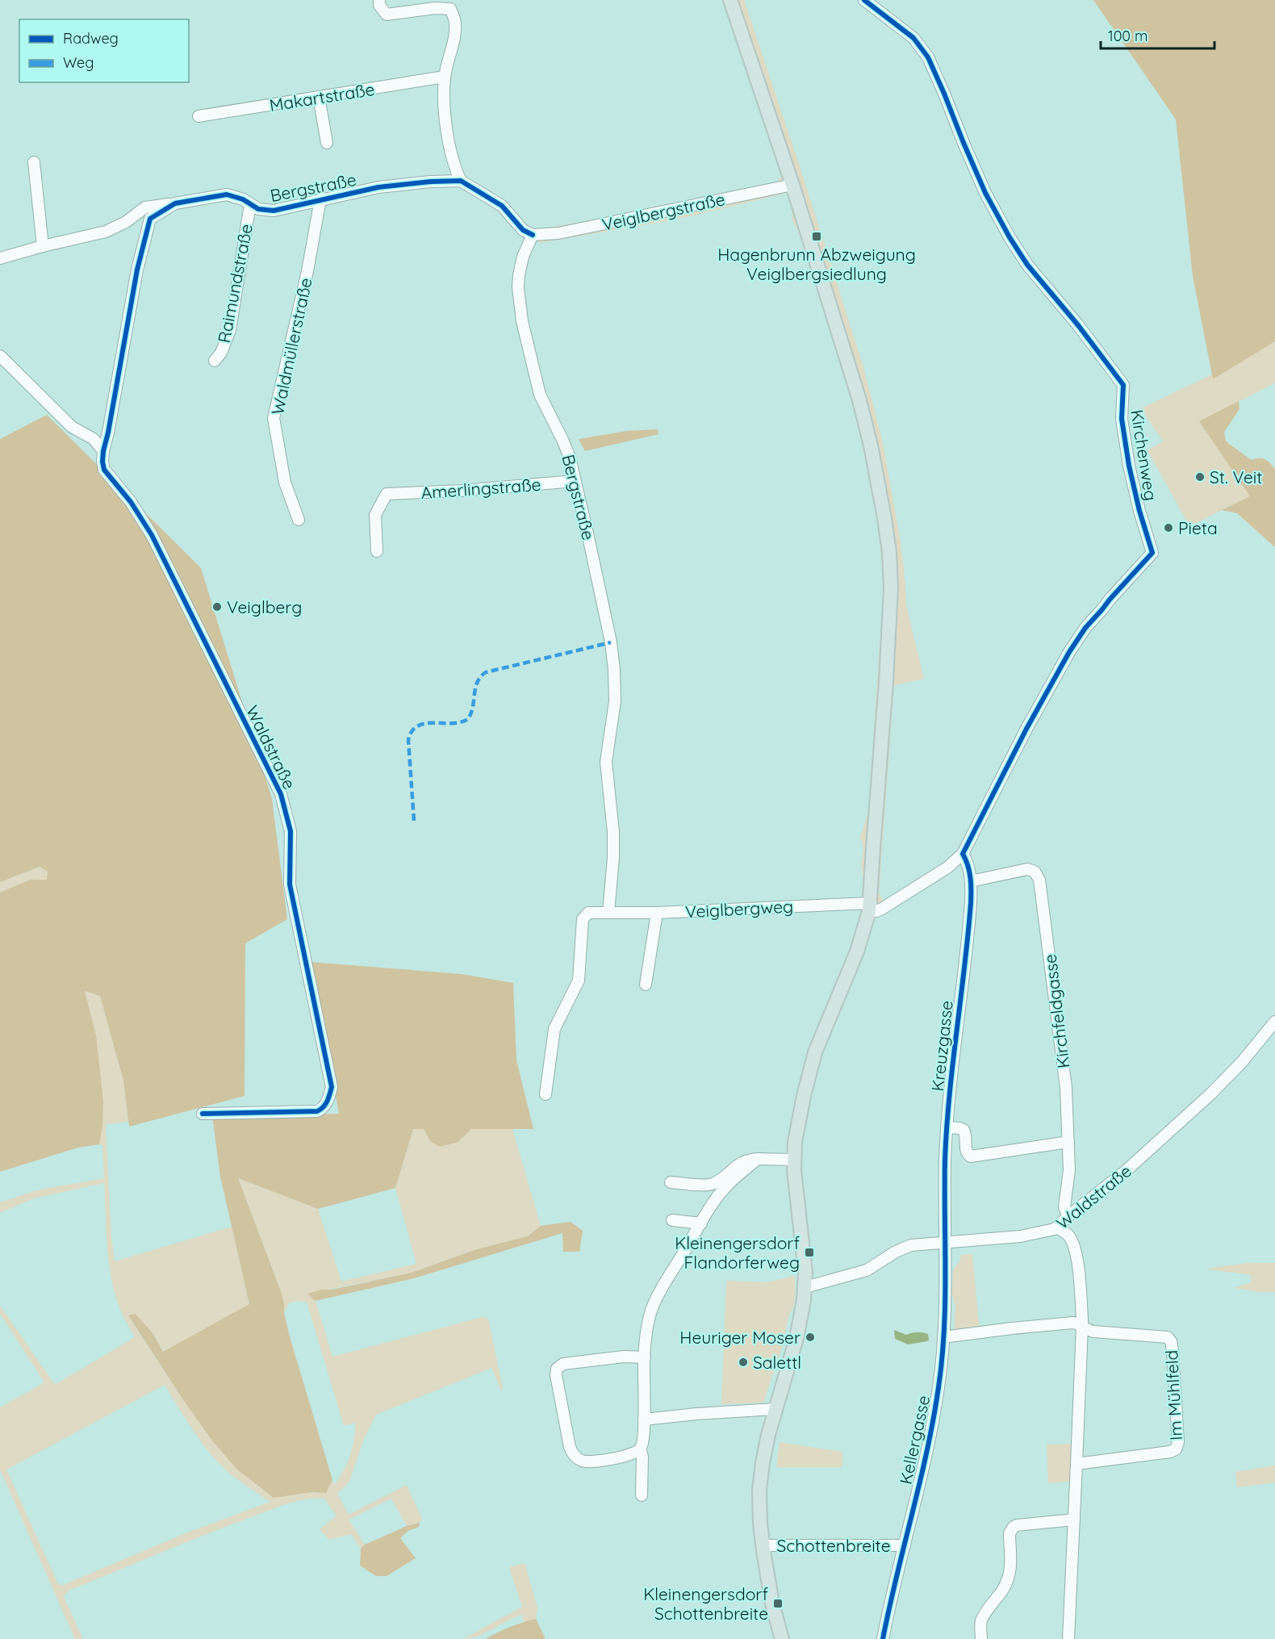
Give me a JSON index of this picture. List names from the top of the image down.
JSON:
{
  "streets": {
    "street": [
      "Makartstraße",
      "Bergstraße",
      "Veiglbergstraße",
      "Raimundstraße",
      "Waldmüllerstraße",
      "Kirchenweg",
      "Amerlingstraße",
      "Waldstraße",
      "Veiglbergweg",
      "Kirchfeldgasse",
      "Kreuzgasse",
      "Im Mühlfeld",
      "Kellergasse",
      "Schottenbreite"
    ]
  },
  "crossings": [
    ["Bergstraße", "Veiglbergstraße"],
    ["Bergstraße", "Raimundstraße"],
    ["Bergstraße", "Waldmüllerstraße"],
    ["Bergstraße", "Amerlingstraße"],
    ["Bergstraße", "Waldstraße"],
    ["Bergstraße", "Veiglbergweg"],
    ["Kirchenweg", "Veiglbergweg"],
    ["Kirchenweg", "Kreuzgasse"],
    ["Waldstraße", "Kirchfeldgasse"],
    ["Waldstraße", "Kreuzgasse"],
    ["Waldstraße", "Kellergasse"],
    ["Kirchfeldgasse", "Kreuzgasse"],
    ["Kreuzgasse", "Kellergasse"],
    ["Im Mühlfeld", "Kellergasse"],
    ["Kellergasse", "Schottenbreite"]
  ],
  "places": {
    "transit": ["Hagenbrunn Abzweigung Veiglbergsiedlung", "Kleinengersdorf Flandorferweg", "Kleinengersdorf Schottenbreite"],
    "other": [
      "St. Veit",
      "Pieta",
      "Veiglberg",
      "Heuriger Moser",
      "Salettl"
    ]
  },
  "legend": ["Radweg", "Weg"],
  "scale_bar": "100 m"
}
